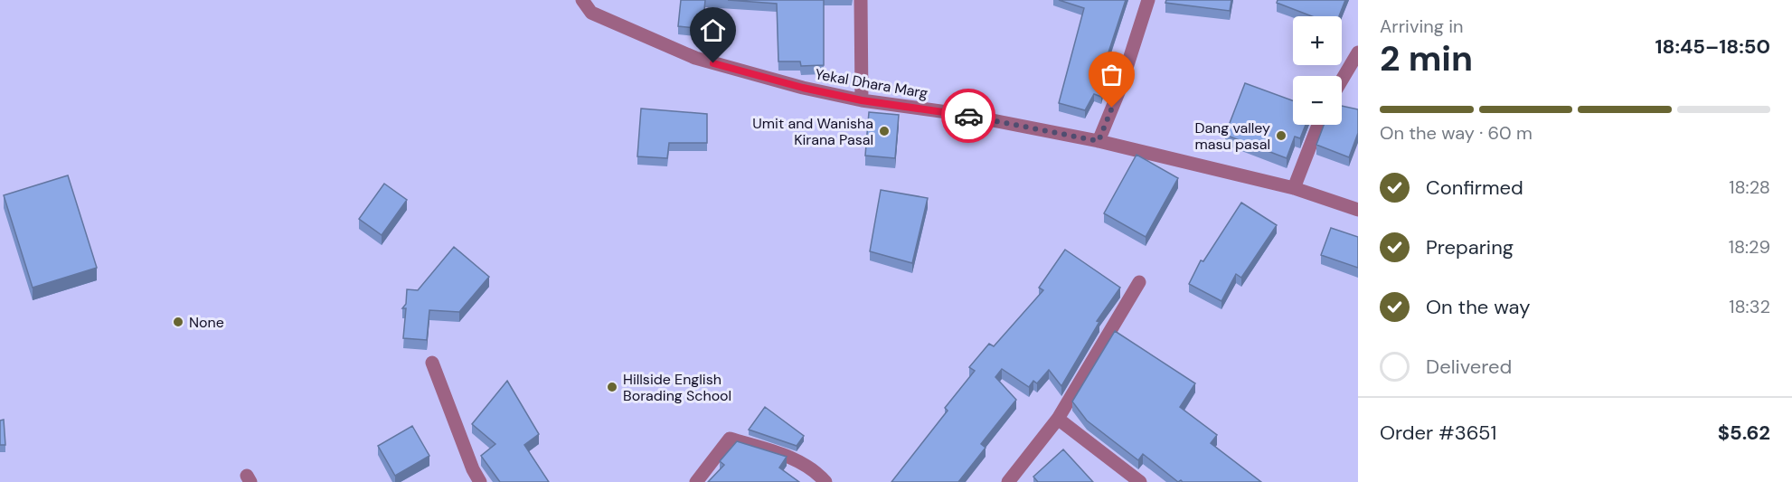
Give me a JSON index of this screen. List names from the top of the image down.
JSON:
{
  "streets": {
    "street": ["Yekal Dhara Marg"]
  },
  "places": [
    "Umit and Wanisha Kirana Pasal",
    "Dang valley masu pasal",
    "None",
    "Hillside English Borading School"
  ],
  "page": {
    "heading": ["2 min", "Arriving in", "18:45–18:50"],
    "panel": ["Order #3651", "$5.62"],
    "map_buttons": ["+", "−"],
    "bar": "On the way · 60 m",
    "list": [
      ["Confirmed", "18:28"],
      ["Preparing", "18:29"],
      ["On the way", "18:32"],
      "Delivered"
    ]
  }
}
